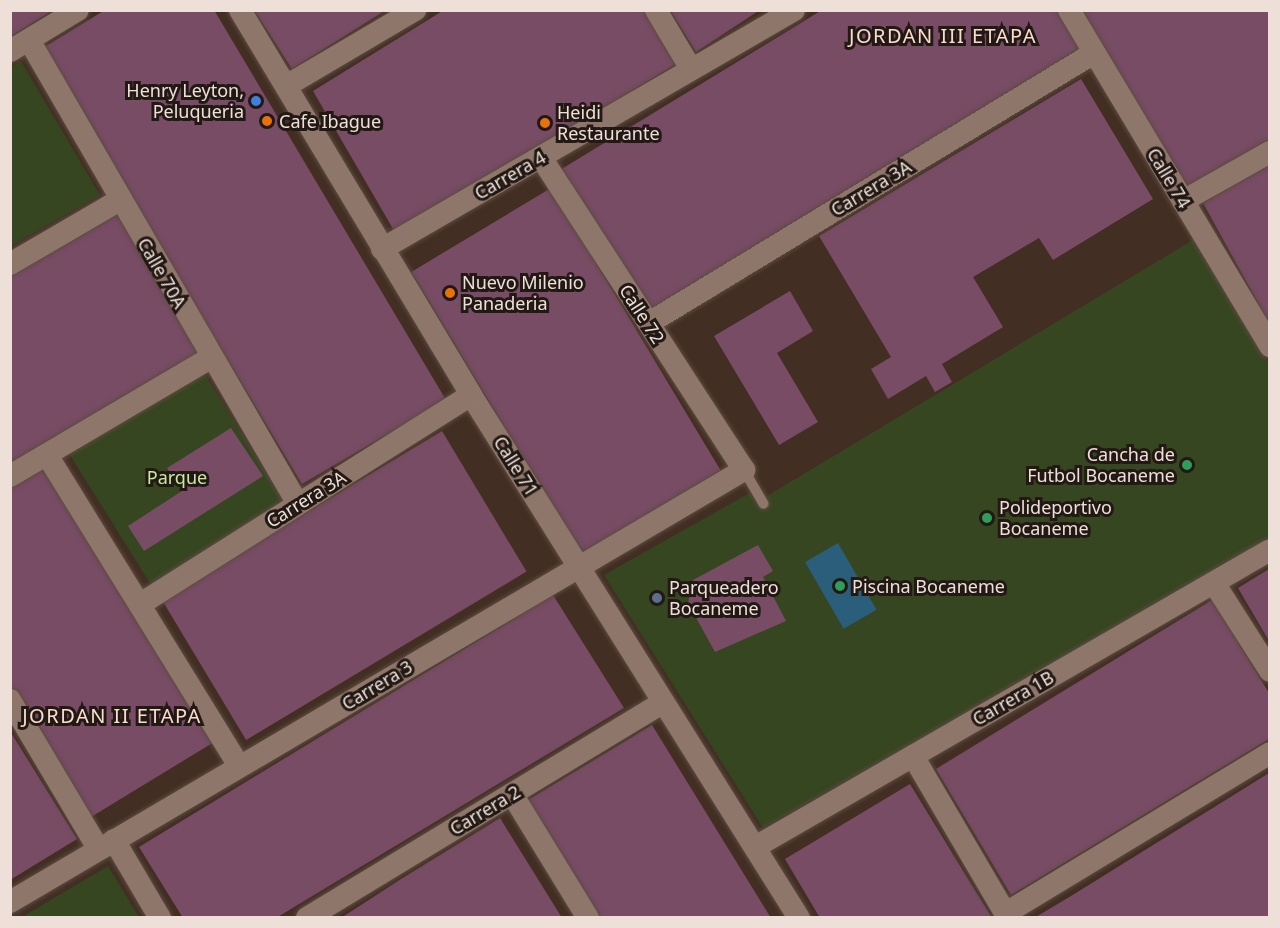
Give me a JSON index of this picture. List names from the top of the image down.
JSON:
{
  "streets": {
    "street": [
      "Carrera 4",
      "Calle 74",
      "Carrera 3A",
      "Calle 70A",
      "Calle 72",
      "Calle 71",
      "Carrera 3",
      "Carrera 1B",
      "Carrera 2"
    ]
  },
  "crossings": [
    ["Carrera 4", "Calle 72"],
    ["Carrera 4", "Calle 71"],
    ["Calle 74", "Carrera 3A"],
    ["Carrera 3A", "Calle 70A"],
    ["Carrera 3A", "Calle 72"],
    ["Carrera 3A", "Calle 71"],
    ["Calle 72", "Carrera 3"],
    ["Calle 71", "Carrera 3"],
    ["Calle 71", "Carrera 1B"],
    ["Calle 71", "Carrera 2"]
  ],
  "districts": ["JORDAN III ETAPA", "JORDAN II ETAPA"],
  "parks": ["Parque"],
  "places": [
    "Henry Leyton, Peluqueria",
    "Cafe Ibague",
    "Heidi Restaurante",
    "Nuevo Milenio Panaderia",
    "Cancha de Futbol Bocaneme",
    "Polideportivo Bocaneme",
    "Piscina Bocaneme",
    "Parqueadero Bocaneme"
  ]
}
